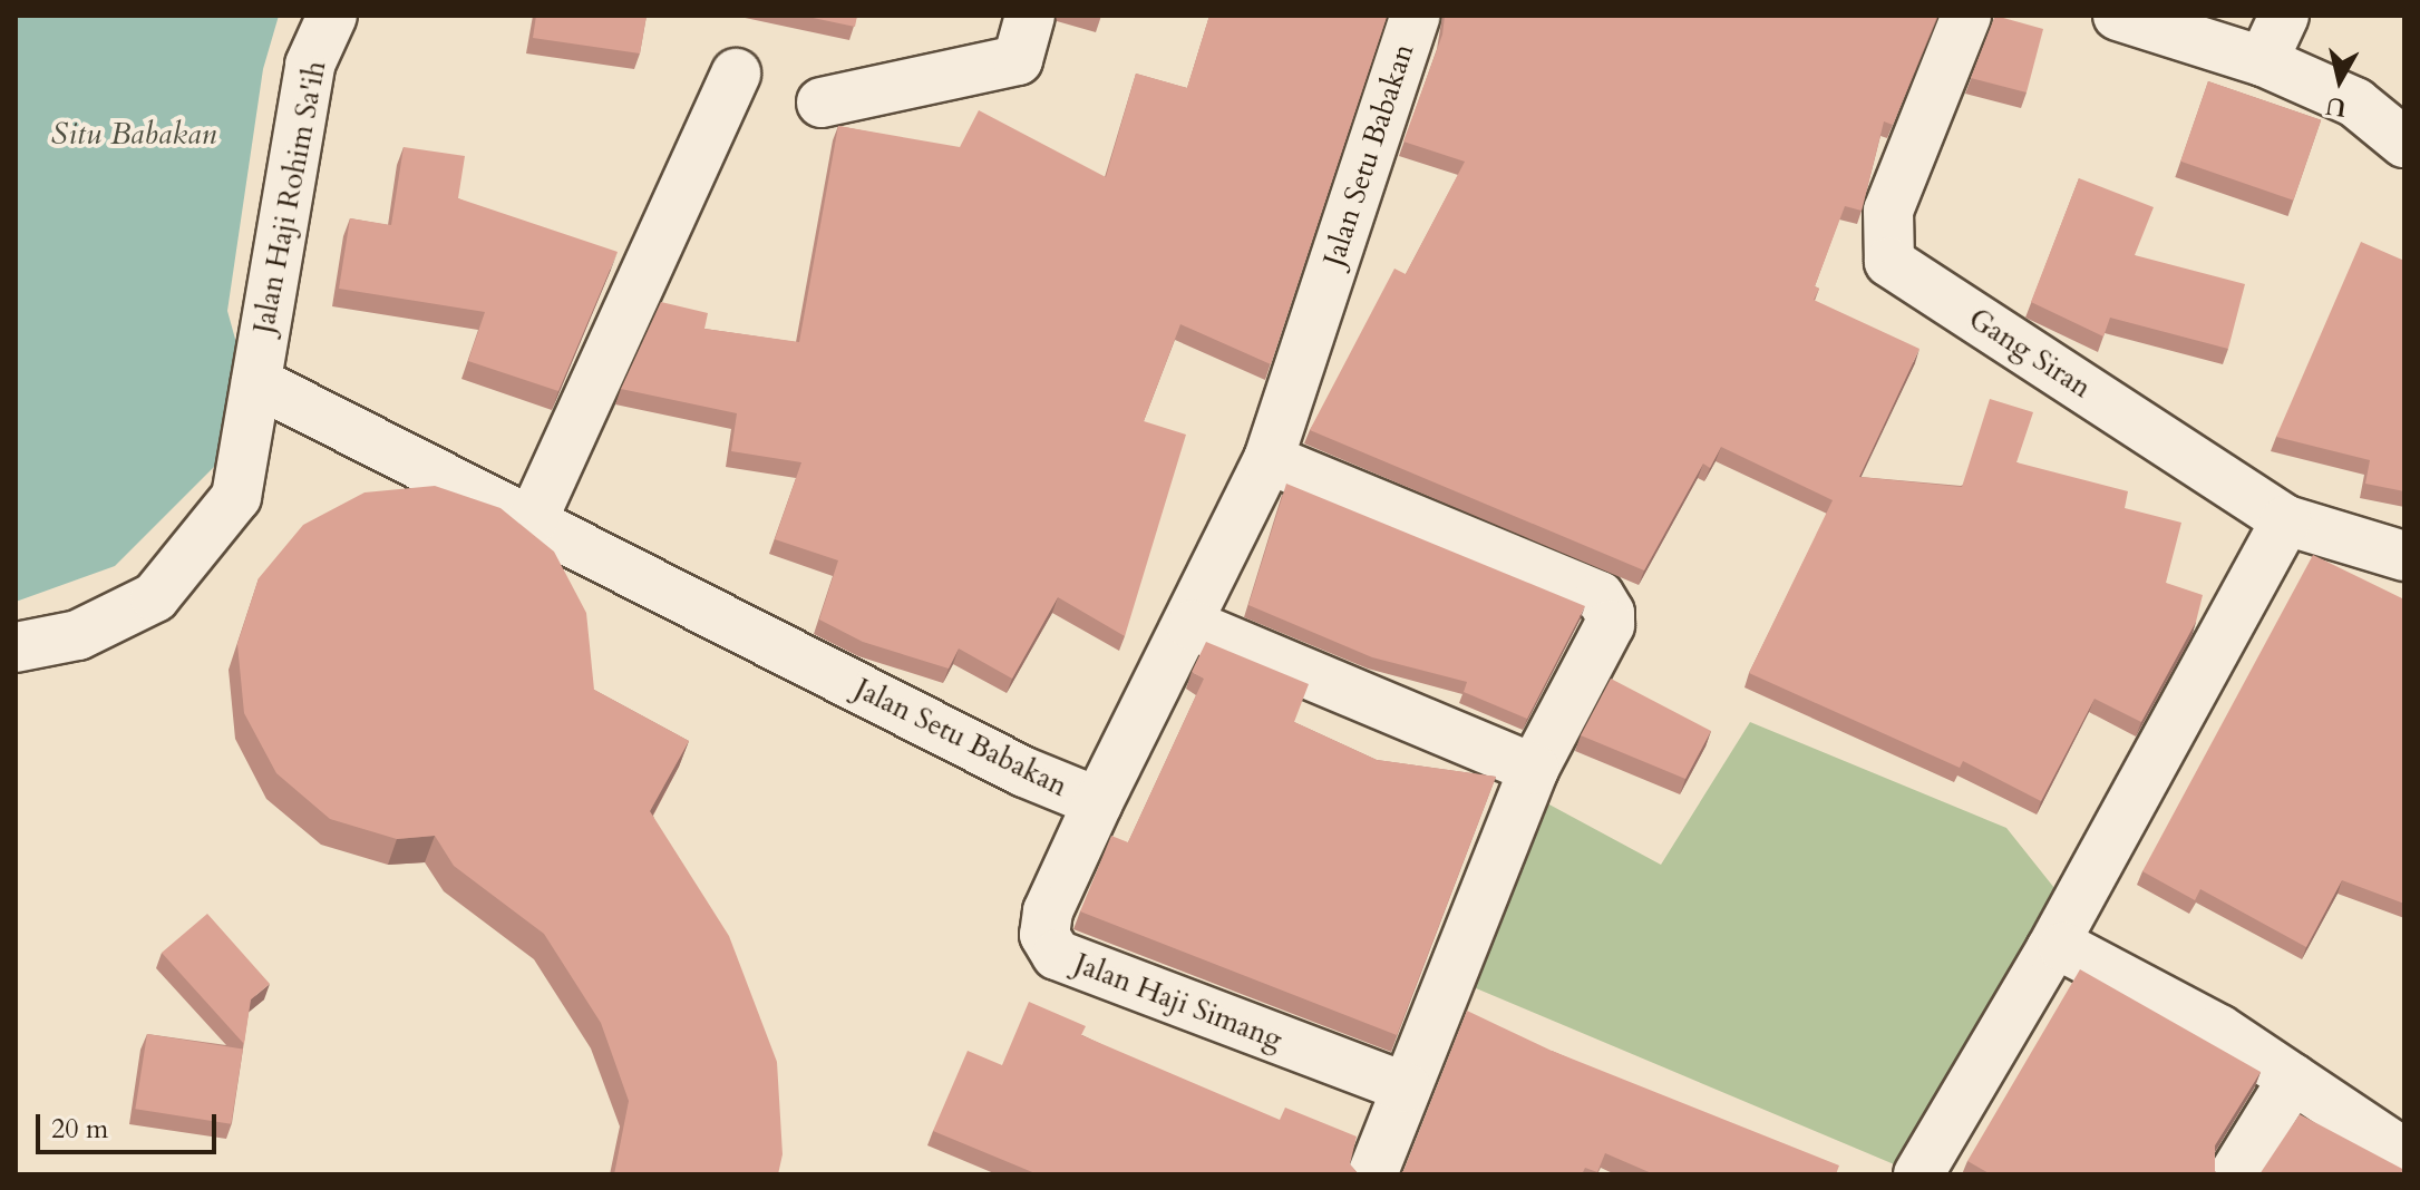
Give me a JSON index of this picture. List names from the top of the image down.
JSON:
{
  "streets": {
    "street": [
      "Jalan Setu Babakan",
      "Jalan Haji Rohim Sa'ih",
      "Gang Siran",
      "Jalan Haji Simang"
    ]
  },
  "crossings": [
    ["Jalan Setu Babakan", "Jalan Haji Rohim Sa'ih"],
    ["Jalan Setu Babakan", "Jalan Haji Simang"]
  ],
  "water": ["Situ Babakan"],
  "scale_bar": "20 m",
  "north": "bottom"
}
